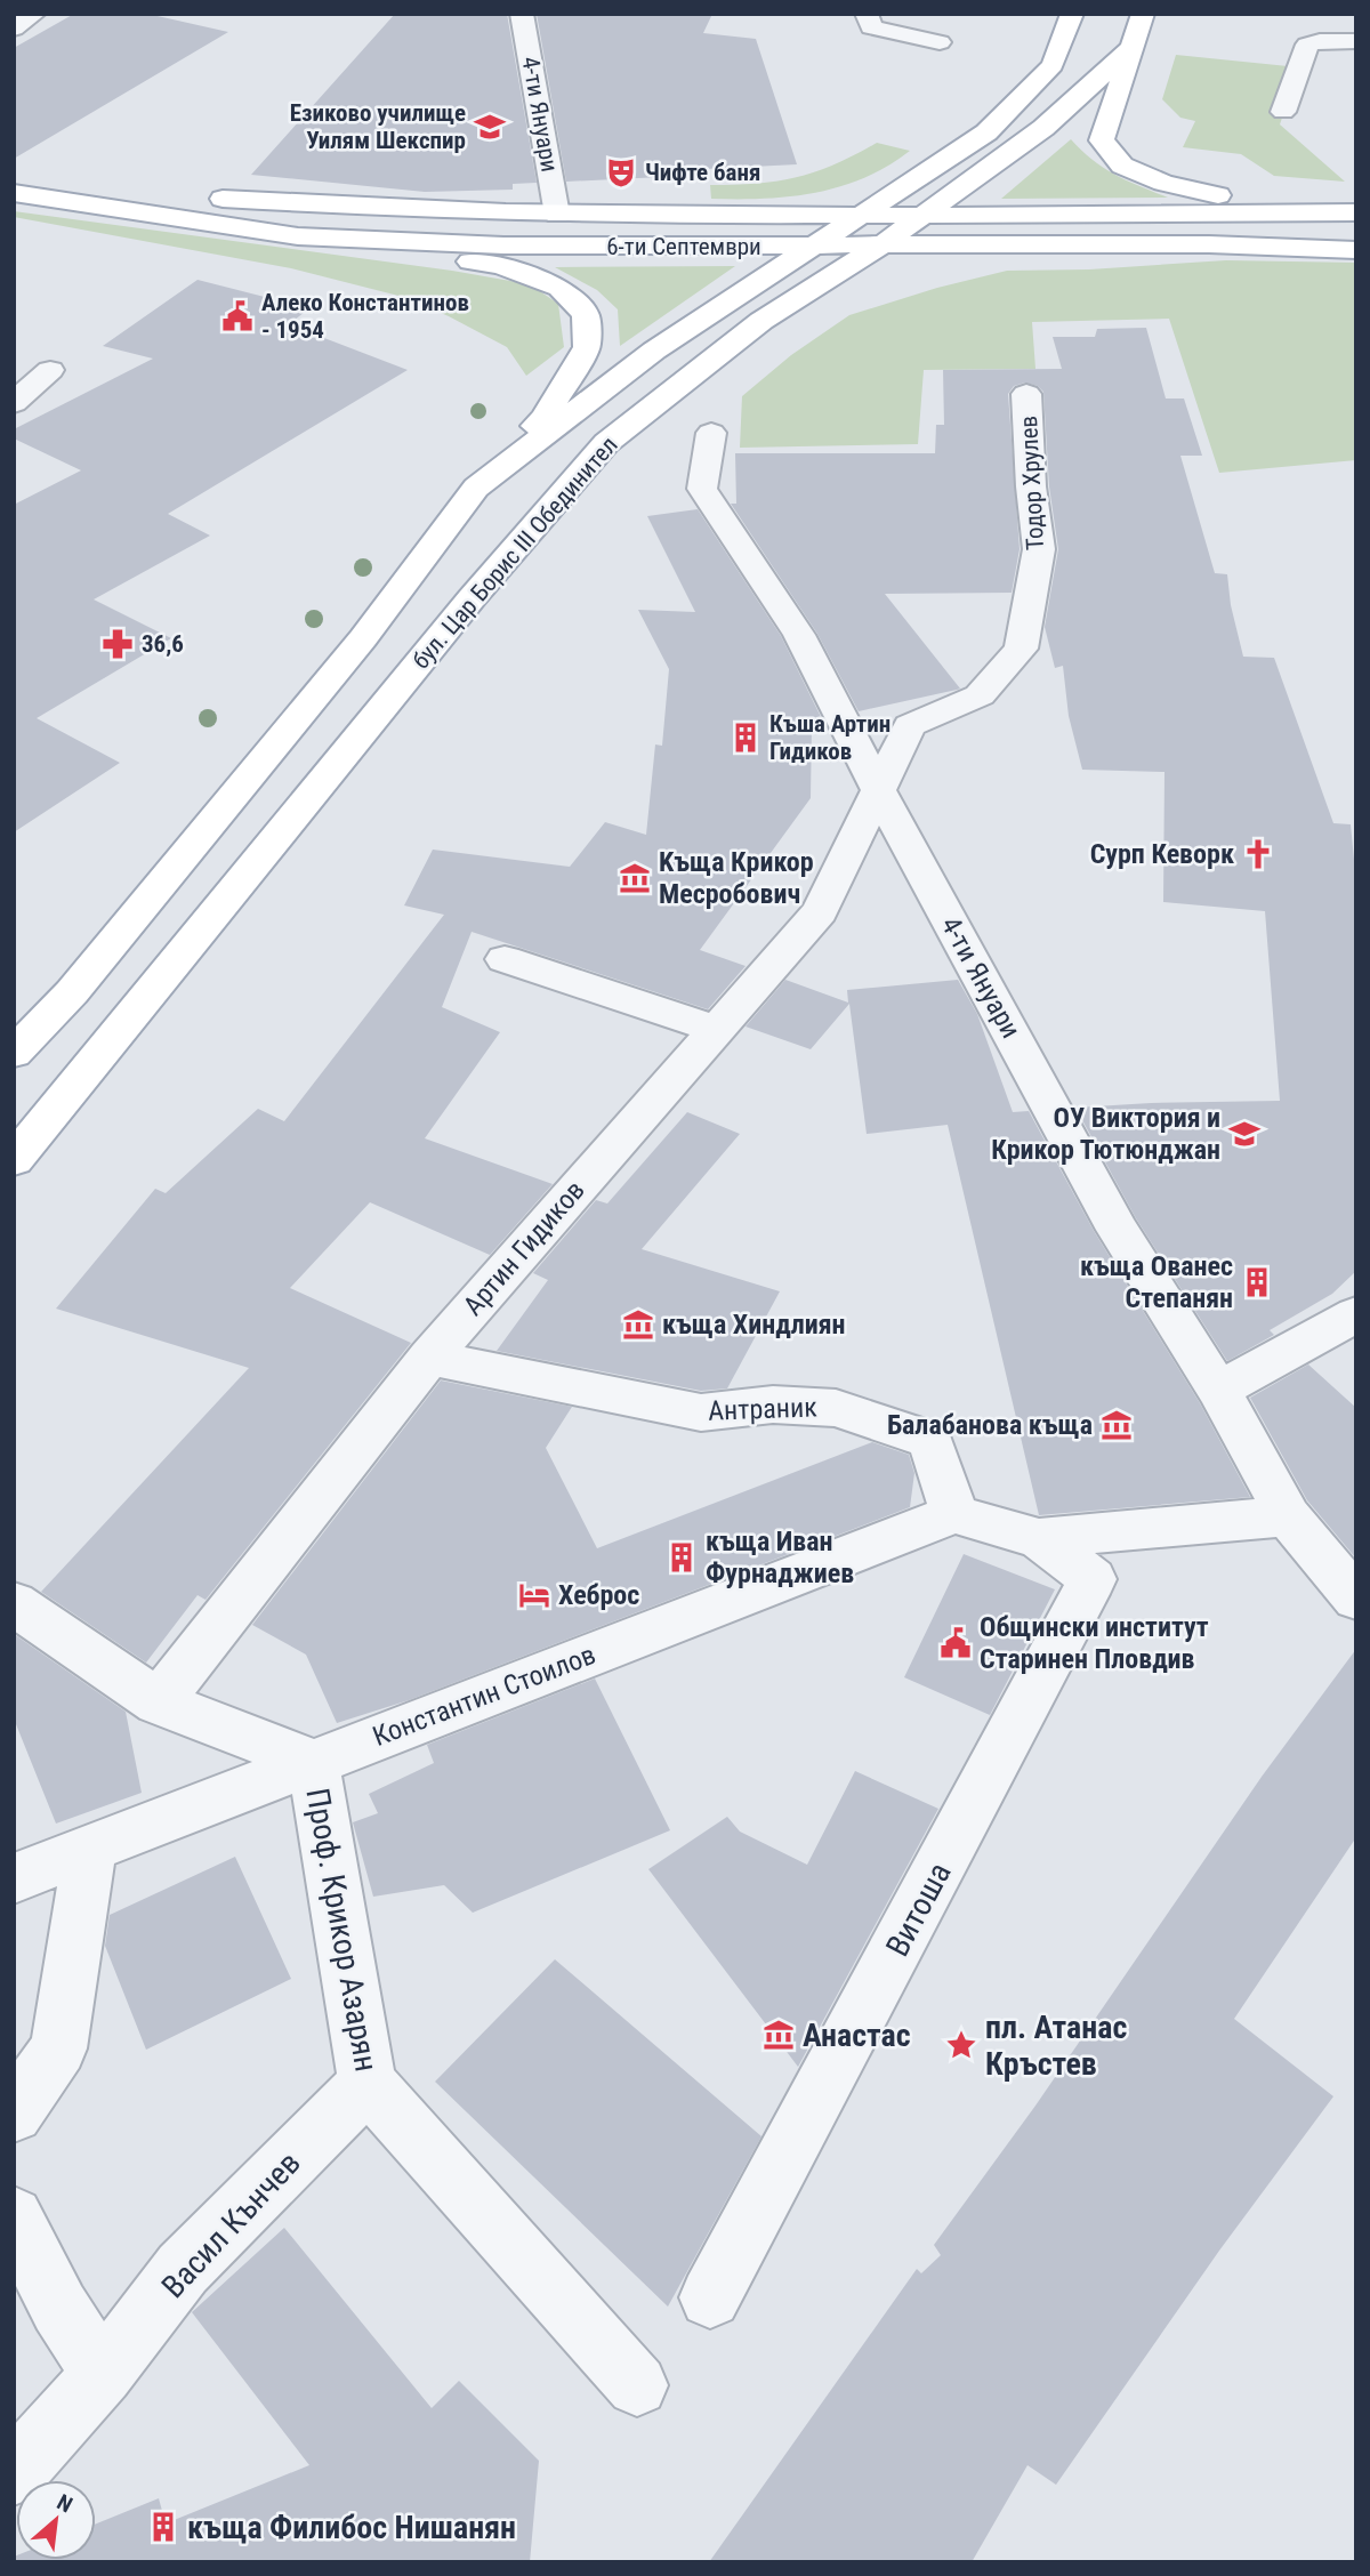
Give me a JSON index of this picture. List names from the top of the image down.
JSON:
{
  "streets": {
    "main road": ["6-ти Септември", "бул. Цар Борис III Обединител"],
    "street": [
      "4-ти Януари",
      "Тодор Хрулев",
      "Артин Гидиков",
      "Антраник",
      "Константин Стоилов",
      "Витоша",
      "Проф. Крикор Азарян",
      "Васил Кънчев"
    ]
  },
  "crossings": [
    ["4-ти Януари", "6-ти Септември"],
    ["4-ти Януари", "Тодор Хрулев"],
    ["4-ти Януари", "Артин Гидиков"],
    ["6-ти Септември", "бул. Цар Борис III Обединител"],
    ["Тодор Хрулев", "Артин Гидиков"],
    ["Артин Гидиков", "Антраник"],
    ["Артин Гидиков", "Проф. Крикор Азарян"],
    ["Антраник", "Константин Стоилов"],
    ["Константин Стоилов", "Проф. Крикор Азарян"],
    ["Проф. Крикор Азарян", "Васил Кънчев"]
  ],
  "places": {
    "school or university": ["Езиково училище Уилям Шекспир", "ОУ Виктория и Крикор Тютюнджан"],
    "theatre": ["Чифте баня"],
    "public building": ["Алеко Константинов - 1954", "Общински институт Старинен Пловдив"],
    "pharmacy": ["36,6"],
    "building": [
      "Къша Артин Гидиков",
      "къща Ованес Степанян",
      "къща Иван Фурнаджиев",
      "къща Филибос Нишанян"
    ],
    "church": ["Сурп Кеворк"],
    "museum": [
      "Kъща Крикор Месробович",
      "къща Хиндлиян",
      "Балабанова къща",
      "Анастас"
    ],
    "hotel": ["Хеброс"],
    "place": ["пл. Атанас Кръстев"]
  },
  "north": "top right"
}
